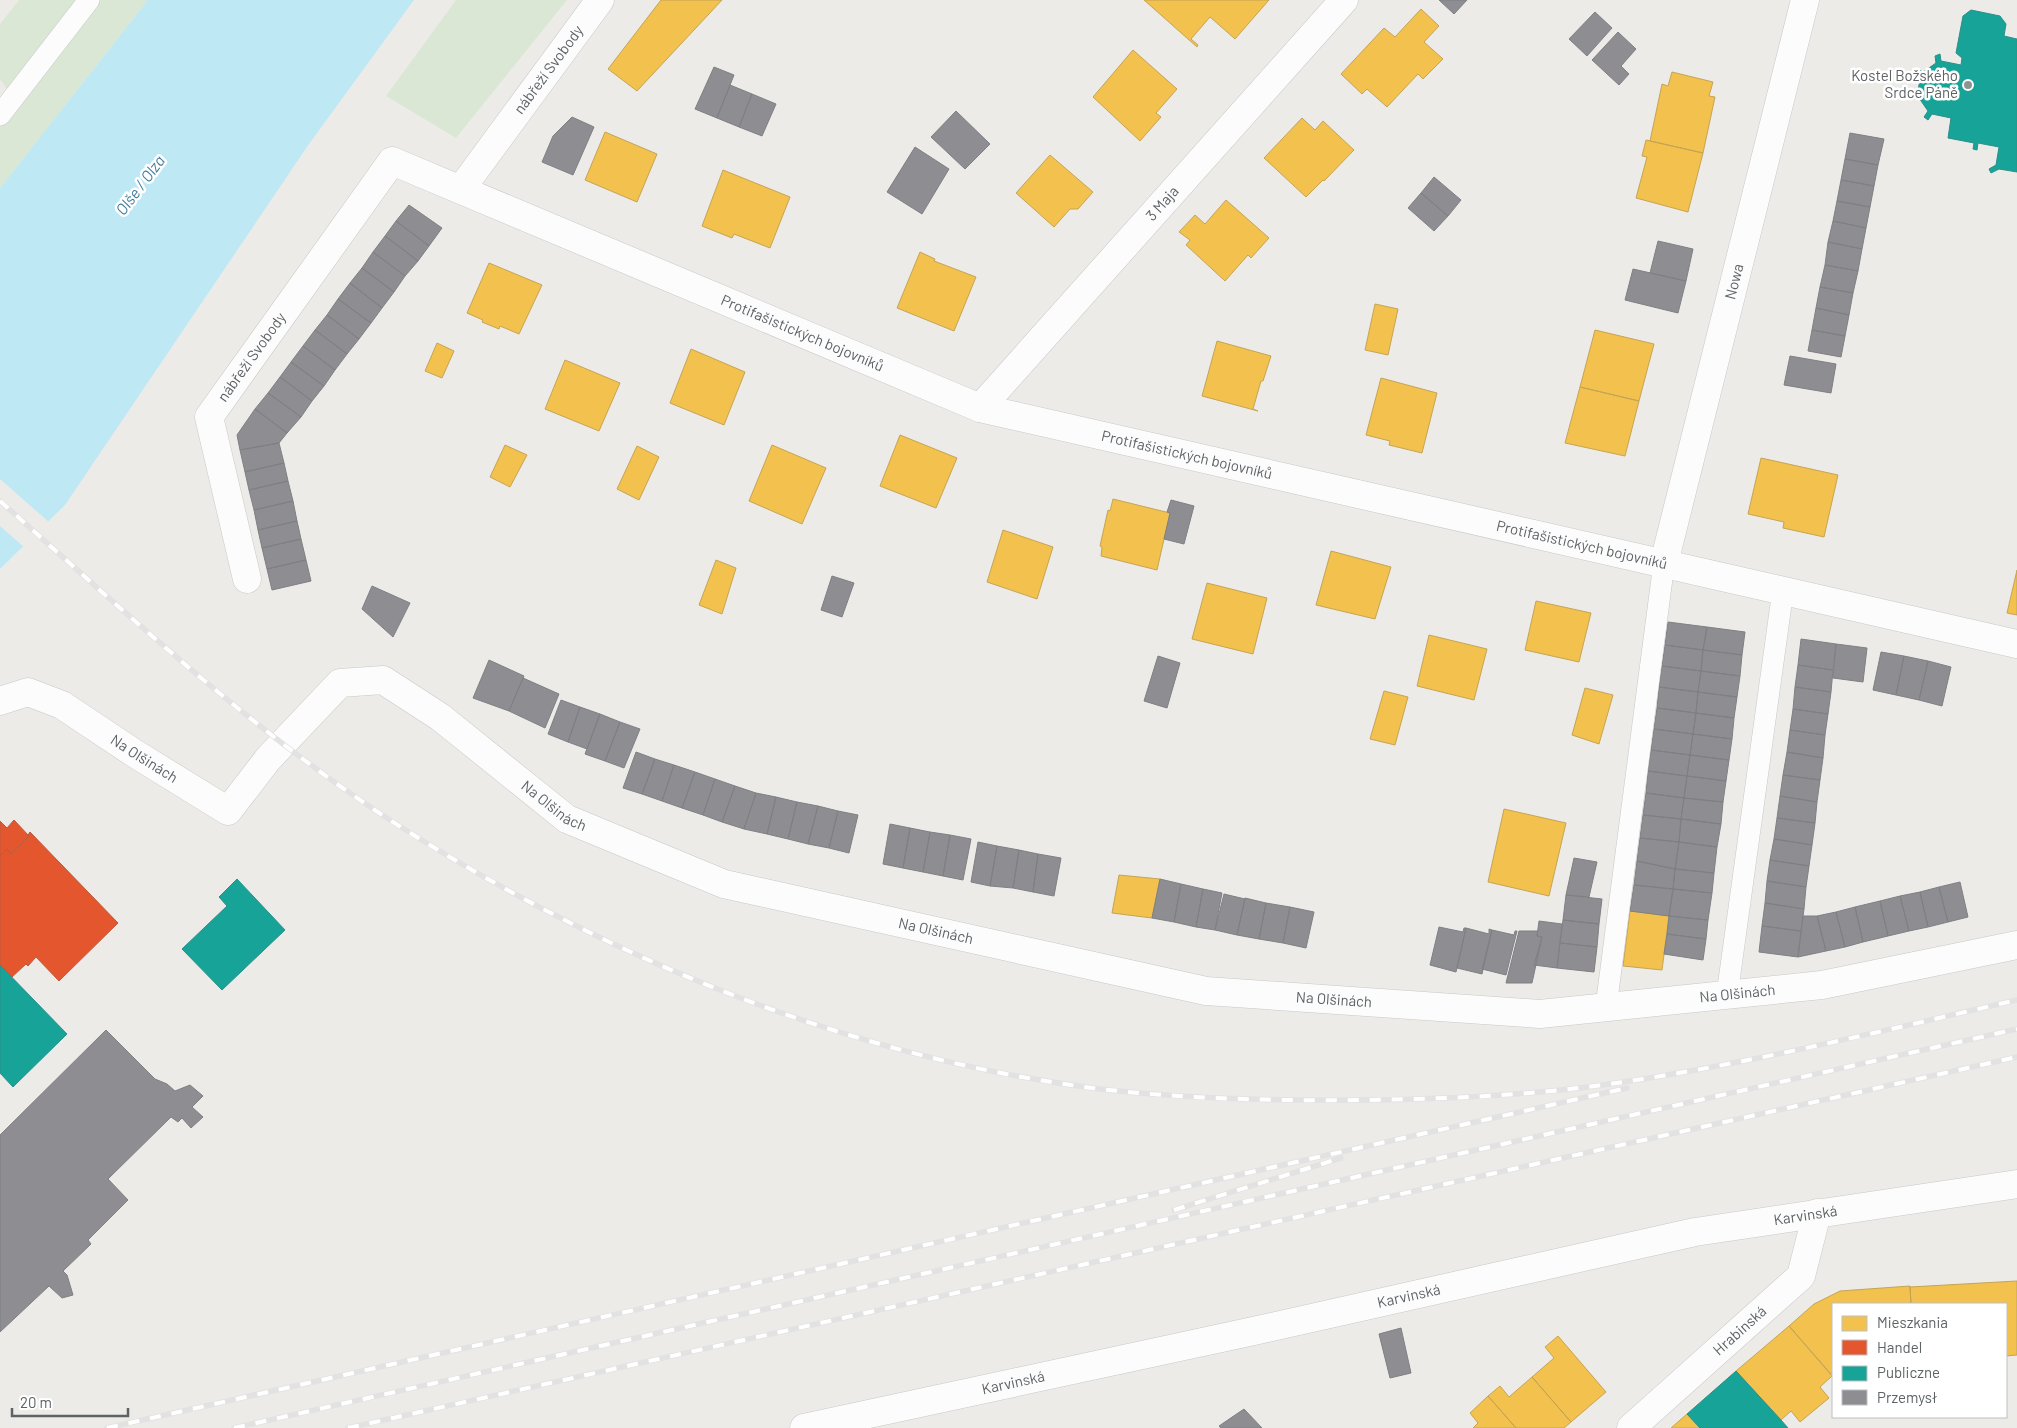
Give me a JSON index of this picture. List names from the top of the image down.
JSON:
{
  "streets": {
    "street": [
      "nábřeží Svobody",
      "3 Maja",
      "Nowa",
      "Protifašistických bojovníků",
      "Na Olšinách",
      "Karvinská",
      "Hrabinská"
    ]
  },
  "crossings": [
    ["nábřeží Svobody", "Protifašistických bojovníků"],
    ["3 Maja", "Protifašistických bojovníků"],
    ["Nowa", "Protifašistických bojovníků"],
    ["Karvinská", "Hrabinská"]
  ],
  "water": ["Olše / Olza"],
  "places": ["Kostel Božského Srdce Páně"],
  "legend": [
    "Mieszkania",
    "Handel",
    "Publiczne",
    "Przemysł"
  ],
  "scale_bar": "20 m"
}
